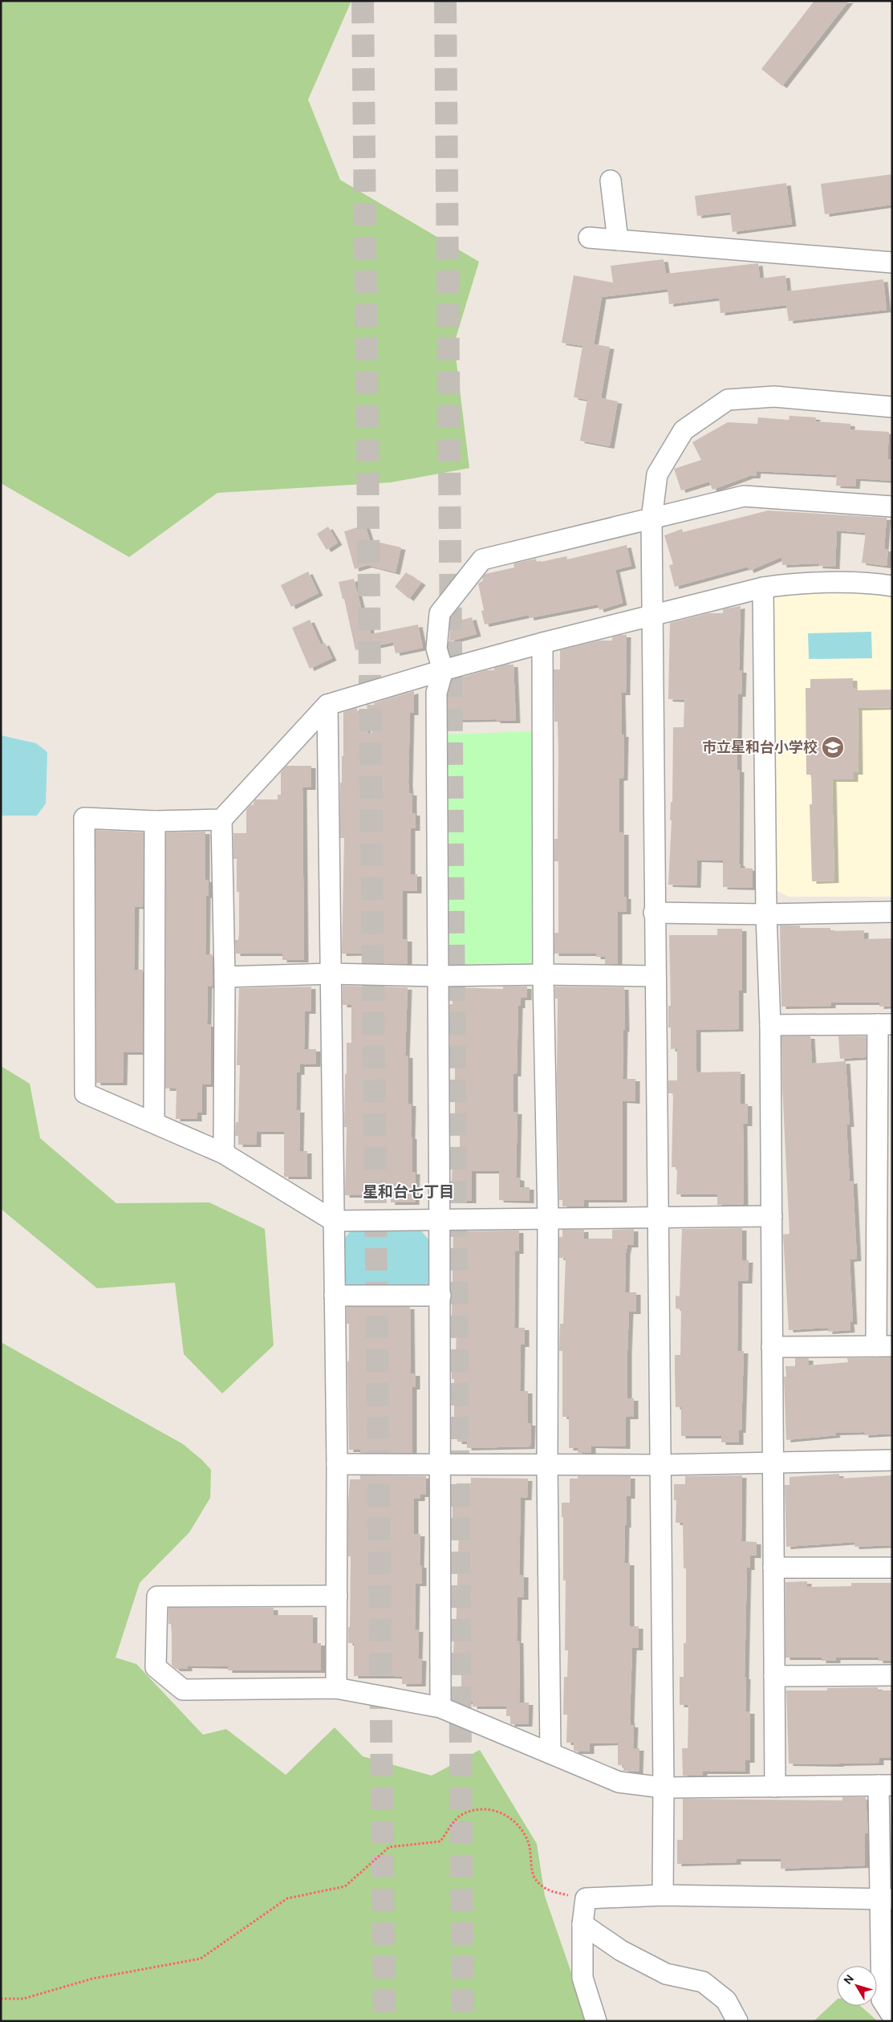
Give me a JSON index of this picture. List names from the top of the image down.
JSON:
{
  "districts": ["星和台七丁目"],
  "places": {
    "school or university": ["市立星和台小学校"]
  },
  "north": "top left"
}
